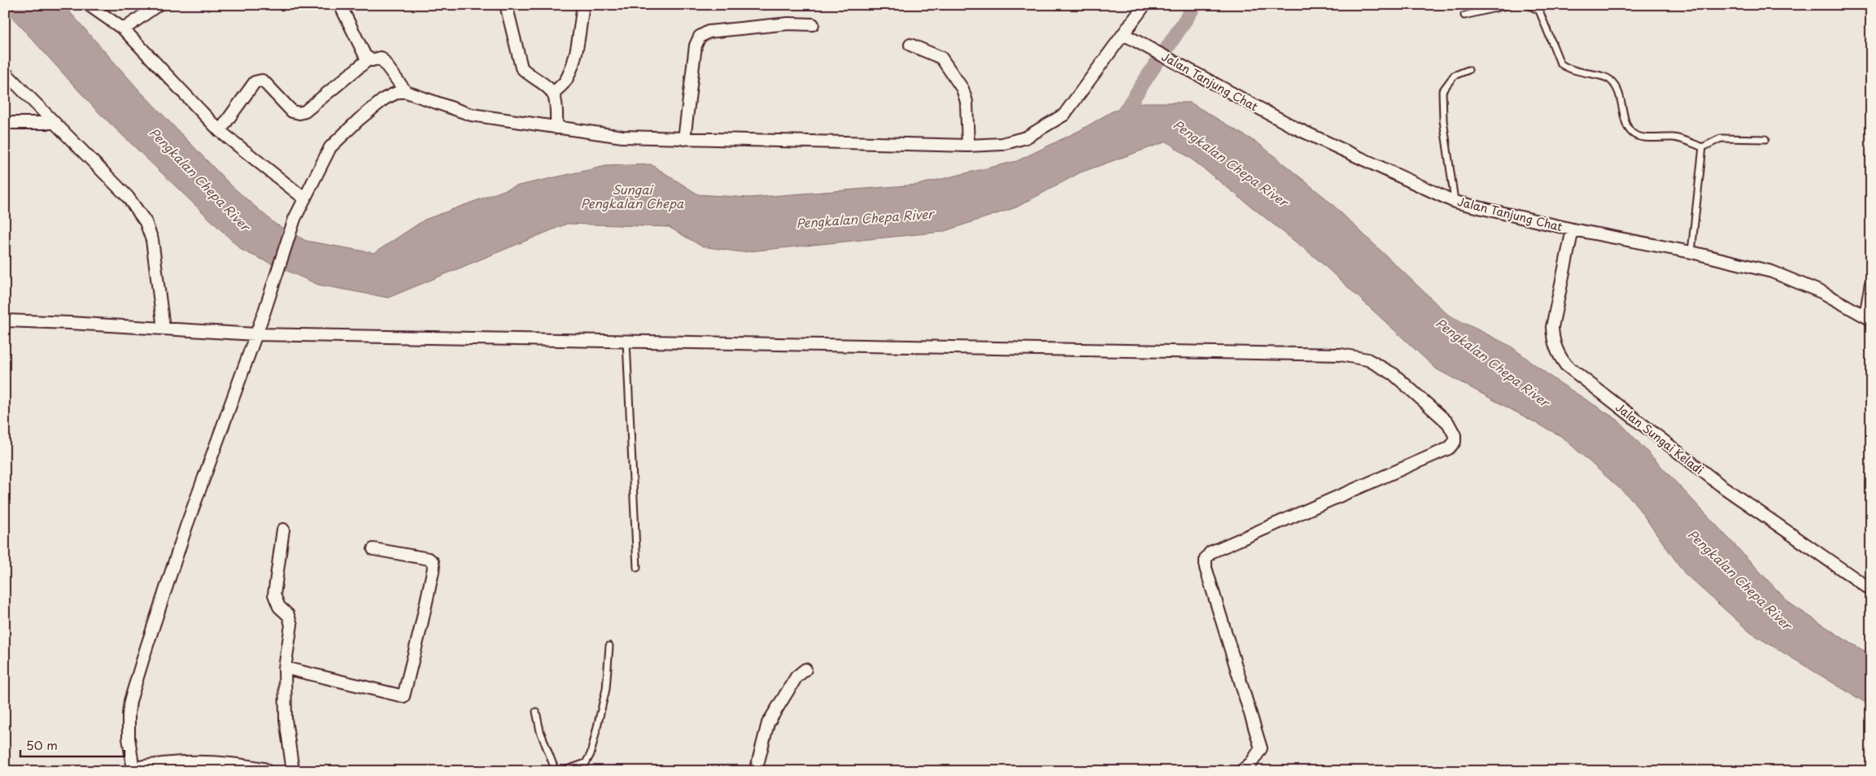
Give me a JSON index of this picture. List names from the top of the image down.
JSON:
{
  "streets": {
    "street": ["Jalan Tanjung Chat", "Jalan Sungai Keladi"]
  },
  "crossings": [
    ["Jalan Tanjung Chat", "Jalan Sungai Keladi"]
  ],
  "water": ["Pengkalan Chepa River", "Sungai Pengkalan Chepa"],
  "scale_bar": "50 m"
}
